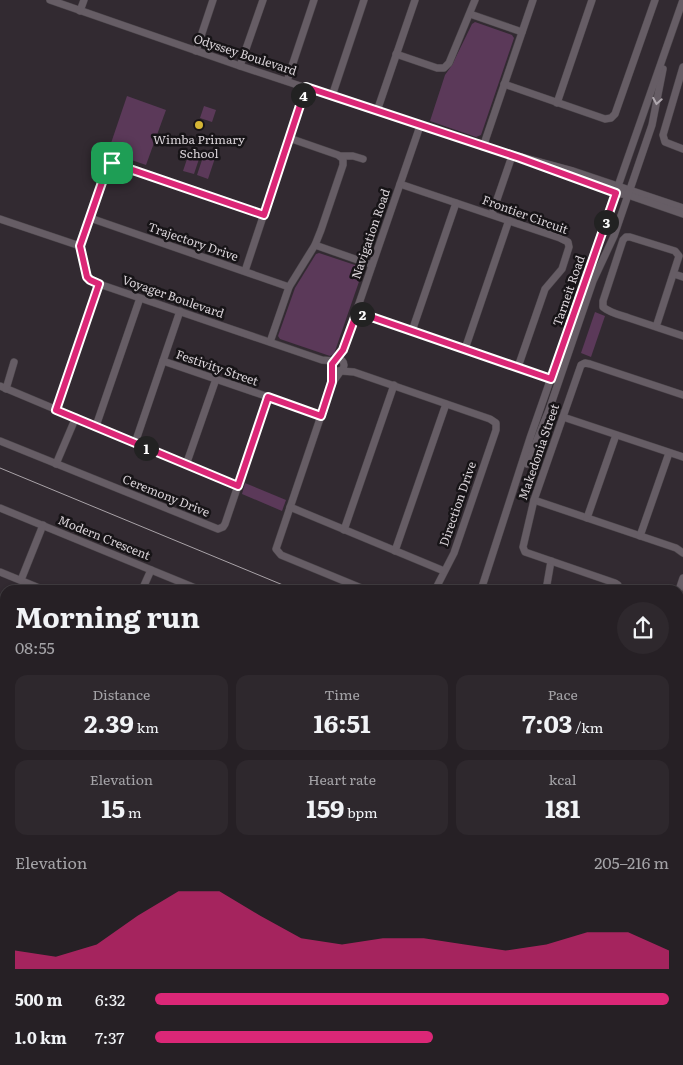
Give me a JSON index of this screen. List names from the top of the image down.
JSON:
{
  "streets": {
    "street": [
      "Odyssey Boulevard",
      "Frontier Circuit",
      "Navigation Road",
      "Trajectory Drive",
      "Tarneit Road",
      "Voyager Boulevard",
      "Festivity Street",
      "Makedonia Street",
      "Ceremony Drive",
      "Direction Drive",
      "Modern Crescent"
    ]
  },
  "crossings": [
    ["Odyssey Boulevard", "Navigation Road"],
    ["Odyssey Boulevard", "Tarneit Road"],
    ["Frontier Circuit", "Navigation Road"],
    ["Navigation Road", "Voyager Boulevard"],
    ["Navigation Road", "Festivity Street"],
    ["Voyager Boulevard", "Direction Drive"],
    ["Festivity Street", "Ceremony Drive"]
  ],
  "places": ["Wimba Primary School"],
  "page": {
    "pins": [
      "4",
      "3",
      "2",
      "1"
    ],
    "heading": ["Morning run", "08:55"],
    "stats": [
      ["Distance", "2.39 km"],
      ["Time", "16:51"],
      ["Pace", "7:03 /km"],
      ["Elevation", "15 m"],
      ["Heart rate", "159 bpm"],
      ["kcal", "181"]
    ],
    "chart": ["Elevation", "205–216 m"],
    "list": [
      {
        "name": "500 m",
        "note": "6:32"
      },
      {
        "name": "1.0 km",
        "note": "7:37"
      }
    ]
  }
}
